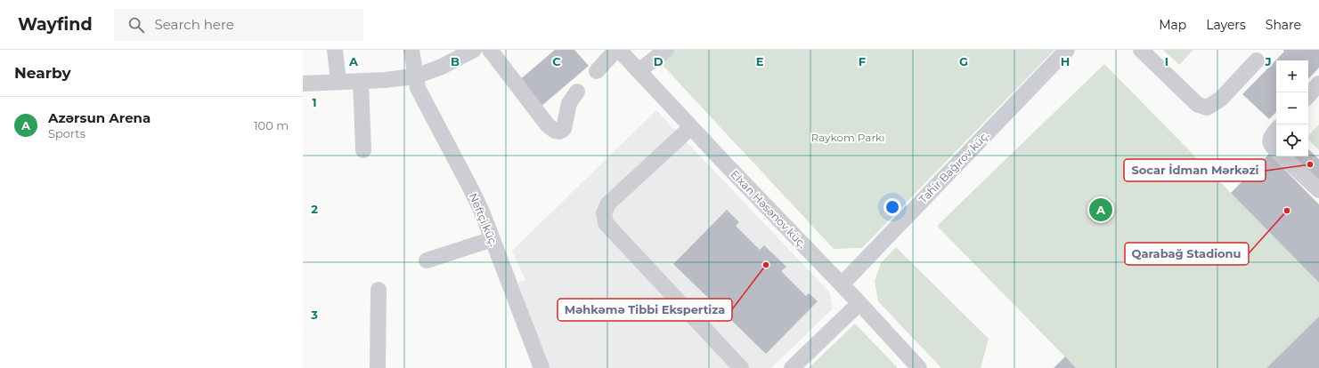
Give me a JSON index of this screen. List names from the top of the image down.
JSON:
{
  "streets": {
    "street": ["Tahir Bağırov küç.", "Elxan Həsənov küç.", "Neftçi küç."]
  },
  "crossings": [
    ["Tahir Bağırov küç.", "Elxan Həsənov küç."]
  ],
  "parks": ["Raykom Parkı"],
  "places": ["Socar İdman Mərkəzi", "Qarabağ Stadionu", "Məhkəmə Tibbi Ekspertiza"],
  "page": {
    "header": "Wayfind",
    "search": "Search here",
    "nav": ["Map", "Layers", "Share"],
    "heading": "Nearby",
    "map_buttons": ["+", "−"],
    "list": [
      {
        "mark": "A",
        "name": "Azərsun Arena",
        "note": "Sports",
        "value": "100 m"
      }
    ],
    "pins": "A"
  },
  "grid": {
    "columns": [
      "A",
      "B",
      "C",
      "D",
      "E",
      "F",
      "G",
      "H",
      "I",
      "J"
    ],
    "rows": ["1", "2", "3"]
  }
}
